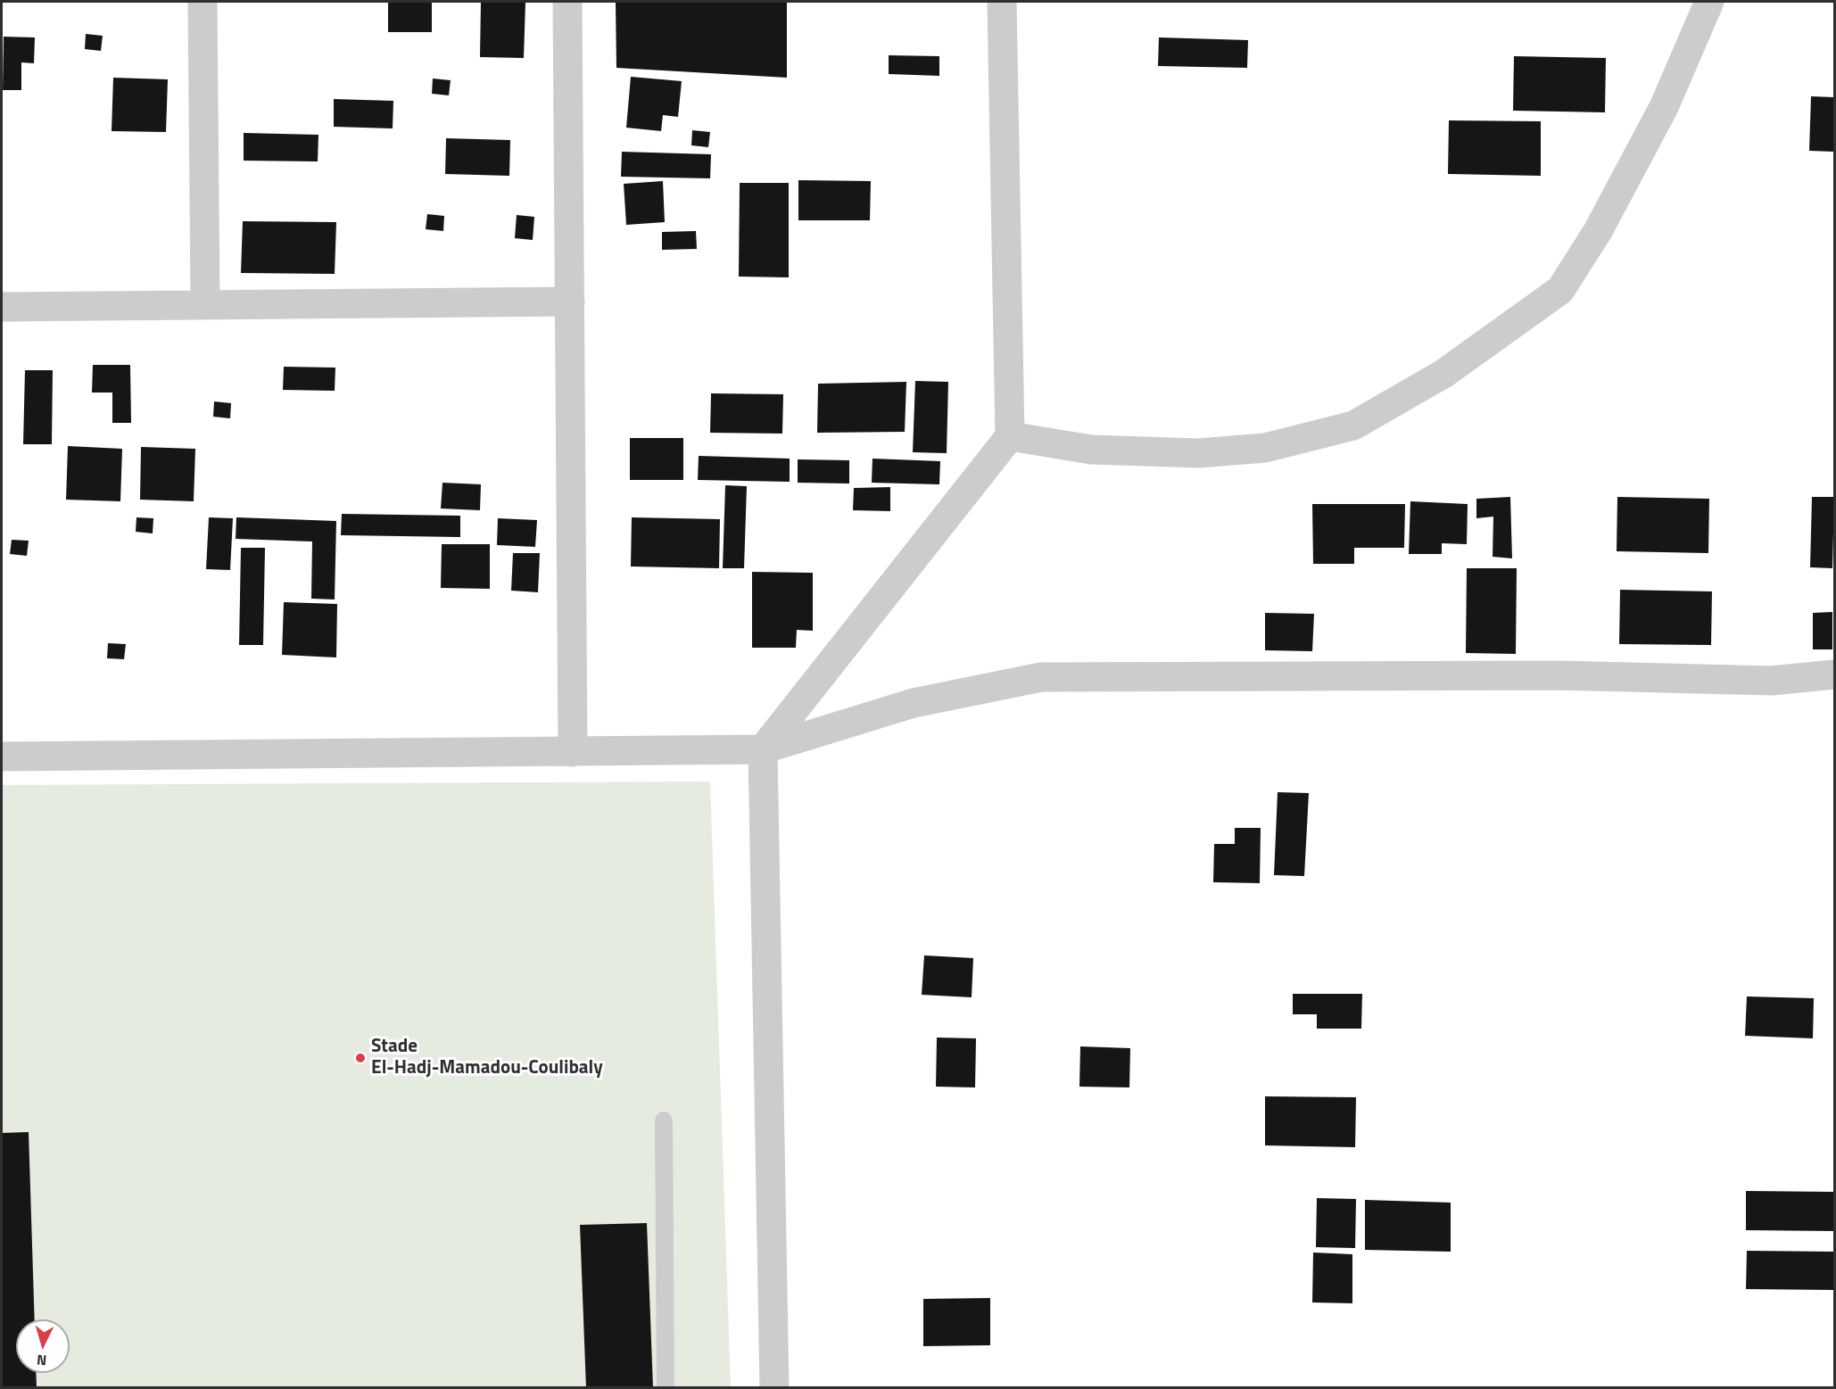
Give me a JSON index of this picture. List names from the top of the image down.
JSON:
{
  "places": ["Stade El-Hadj-Mamadou-Coulibaly"],
  "north": "bottom"
}
